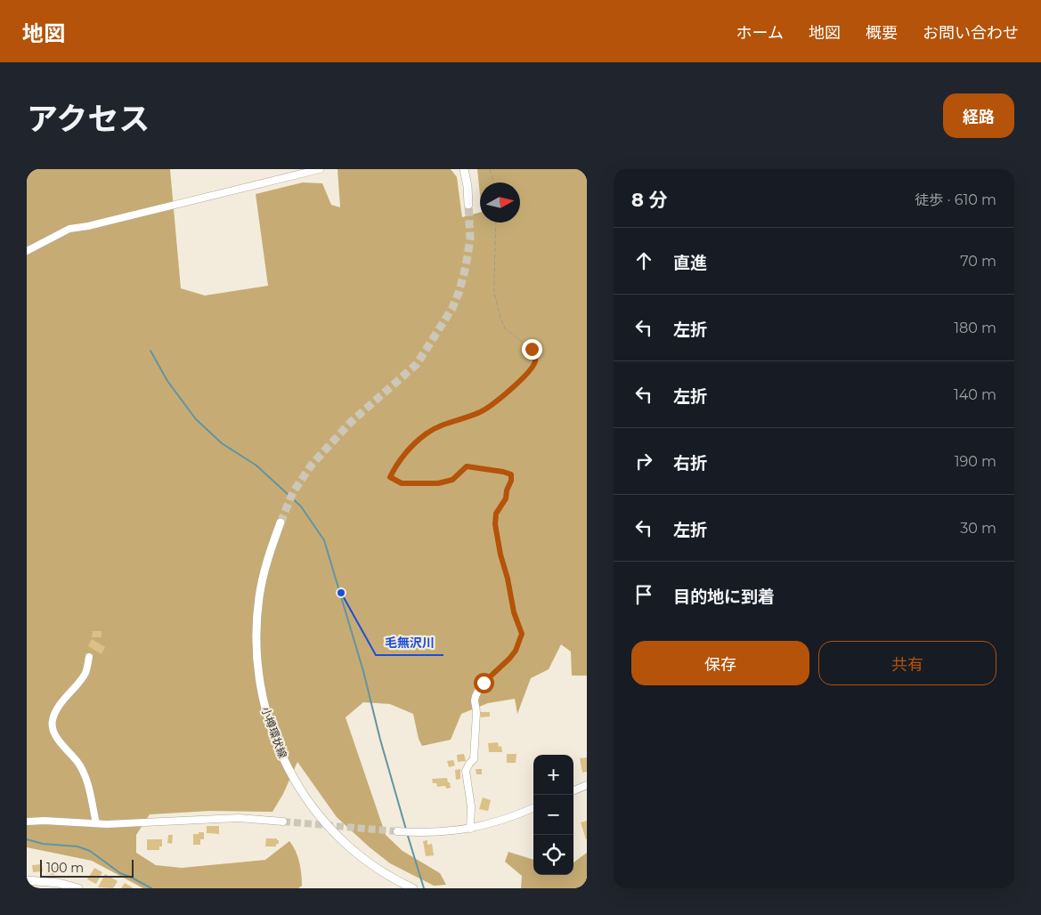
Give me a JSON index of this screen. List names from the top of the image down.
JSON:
{
  "streets": {
    "main road": ["小樽環状線"]
  },
  "places": ["毛無沢川"],
  "scale_bar": "100 m",
  "north": "right",
  "page": {
    "header": "地図",
    "nav": [
      "ホーム",
      "地図",
      "概要",
      "お問い合わせ"
    ],
    "title": "アクセス",
    "buttons": [
      "経路",
      ["保存", "共有"]
    ],
    "heading": ["8 分", "徒歩 · 610 m"],
    "list": [
      ["直進", "70 m"],
      ["左折", "180 m"],
      ["左折", "140 m"],
      ["右折", "190 m"],
      ["左折", "30 m"],
      "目的地に到着"
    ],
    "map_buttons": ["+", "−"],
    "scale": "100 m"
  }
}
